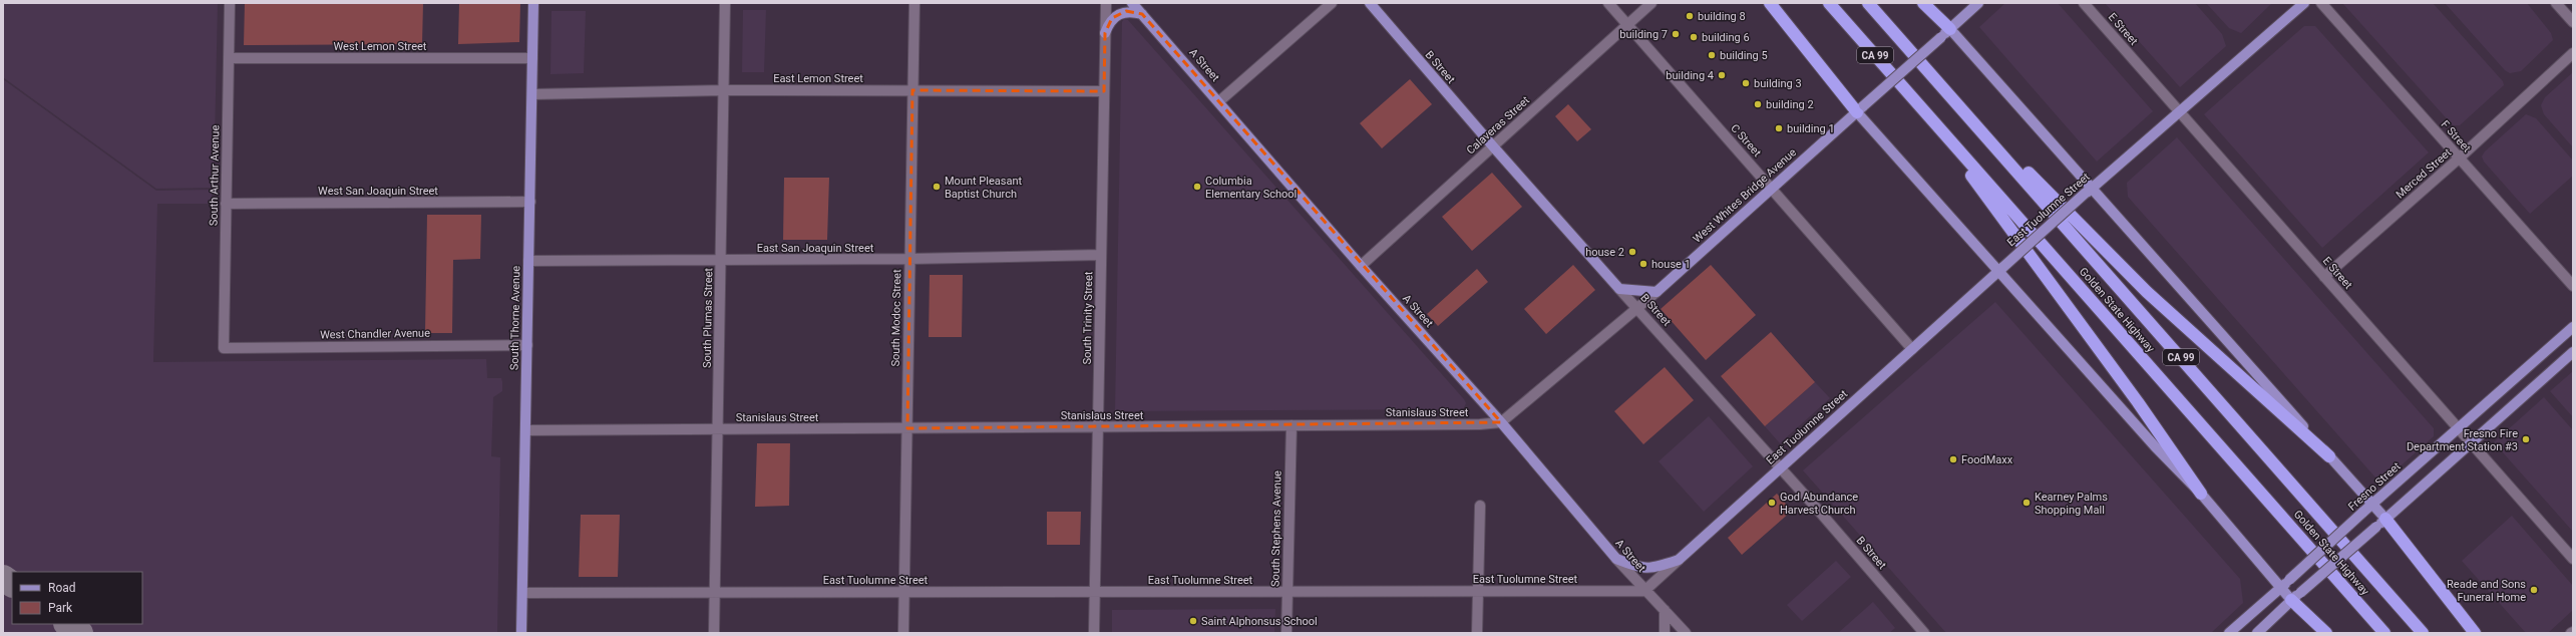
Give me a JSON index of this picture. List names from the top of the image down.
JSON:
{
  "streets": {
    "highway": ["CA 99", "Golden State Highway"],
    "main road": [
      "A Street",
      "B Street",
      "West Whites Bridge Avenue",
      "East Tuolumne Street",
      "South Thorne Avenue",
      "Fresno Street"
    ],
    "street": [
      "E Street",
      "West Lemon Street",
      "East Lemon Street",
      "Calaveras Street",
      "F Street",
      "C Street",
      "Merced Street",
      "South Arthur Avenue",
      "West San Joaquin Street",
      "East San Joaquin Street",
      "South Plumas Street",
      "South Modoc Street",
      "South Trinity Street",
      "West Chandler Avenue",
      "Stanislaus Street",
      "South Stephens Avenue"
    ]
  },
  "crossings": [
    ["E Street", "Merced Street"],
    ["E Street", "East Tuolumne Street"],
    ["E Street", "Fresno Street"],
    ["West Lemon Street", "South Arthur Avenue"],
    ["West Lemon Street", "South Thorne Avenue"],
    ["A Street", "Calaveras Street"],
    ["A Street", "East Tuolumne Street"],
    ["A Street", "Stanislaus Street"],
    ["B Street", "Calaveras Street"],
    ["B Street", "West Whites Bridge Avenue"],
    ["B Street", "East Tuolumne Street"],
    ["East Lemon Street", "South Thorne Avenue"],
    ["East Lemon Street", "South Plumas Street"],
    ["East Lemon Street", "South Modoc Street"],
    ["East Lemon Street", "South Trinity Street"],
    ["Calaveras Street", "C Street"],
    ["F Street", "Merced Street"],
    ["C Street", "West Whites Bridge Avenue"],
    ["C Street", "East Tuolumne Street"],
    ["South Arthur Avenue", "West San Joaquin Street"],
    ["South Arthur Avenue", "West Chandler Avenue"],
    ["West San Joaquin Street", "South Thorne Avenue"],
    ["East Tuolumne Street", "South Thorne Avenue"],
    ["East Tuolumne Street", "South Plumas Street"],
    ["East Tuolumne Street", "South Modoc Street"],
    ["East Tuolumne Street", "South Trinity Street"],
    ["East Tuolumne Street", "South Stephens Avenue"],
    ["East San Joaquin Street", "South Thorne Avenue"],
    ["East San Joaquin Street", "South Plumas Street"],
    ["East San Joaquin Street", "South Modoc Street"],
    ["East San Joaquin Street", "South Trinity Street"],
    ["South Thorne Avenue", "West Chandler Avenue"],
    ["South Thorne Avenue", "Stanislaus Street"],
    ["South Plumas Street", "Stanislaus Street"],
    ["South Modoc Street", "Stanislaus Street"],
    ["South Trinity Street", "Stanislaus Street"],
    ["Stanislaus Street", "South Stephens Avenue"]
  ],
  "places": [
    "building 8",
    "building 7",
    "building 6",
    "building 5",
    "building 4",
    "building 3",
    "building 2",
    "building 1",
    "Mount Pleasant Baptist Church",
    "Columbia Elementary School",
    "house 2",
    "house 1",
    "Fresno Fire Department Station #3",
    "FoodMaxx",
    "God Abundance Harvest Church",
    "Kearney Palms Shopping Mall",
    "Reade and Sons Funeral Home",
    "Saint Alphonsus School"
  ],
  "legend": ["Road", "Park"]
}
